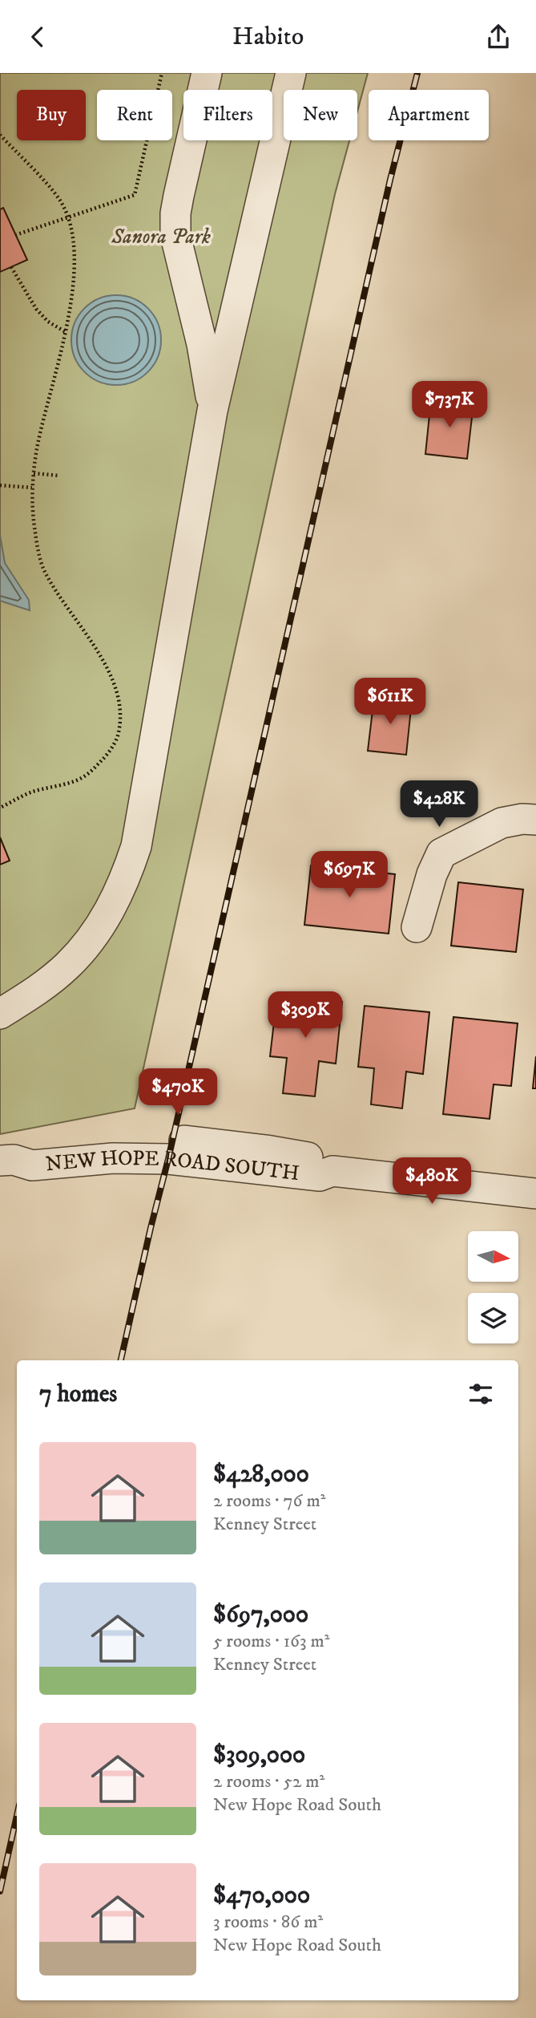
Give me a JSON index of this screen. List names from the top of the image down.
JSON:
{
  "streets": {
    "street": ["NEW HOPE ROAD SOUTH"]
  },
  "parks": ["Sanora Park"],
  "north": "right",
  "page": {
    "header": "Habito",
    "chip": [
      "Buy",
      "Rent",
      "Filters",
      "New",
      "Apartment"
    ],
    "price": [
      "$737K",
      "$611K",
      "$428K",
      "$697K",
      "$309K",
      "$470K",
      "$480K"
    ],
    "heading": "7 homes",
    "list": [
      {
        "name": "$428,000",
        "note": "2 rooms · 76 m² · Kenney Street"
      },
      {
        "name": "$697,000",
        "note": "5 rooms · 163 m² · Kenney Street"
      },
      {
        "name": "$309,000",
        "note": "2 rooms · 52 m² · New Hope Road South"
      },
      {
        "name": "$470,000",
        "note": "3 rooms · 86 m² · New Hope Road South"
      }
    ]
  }
}
